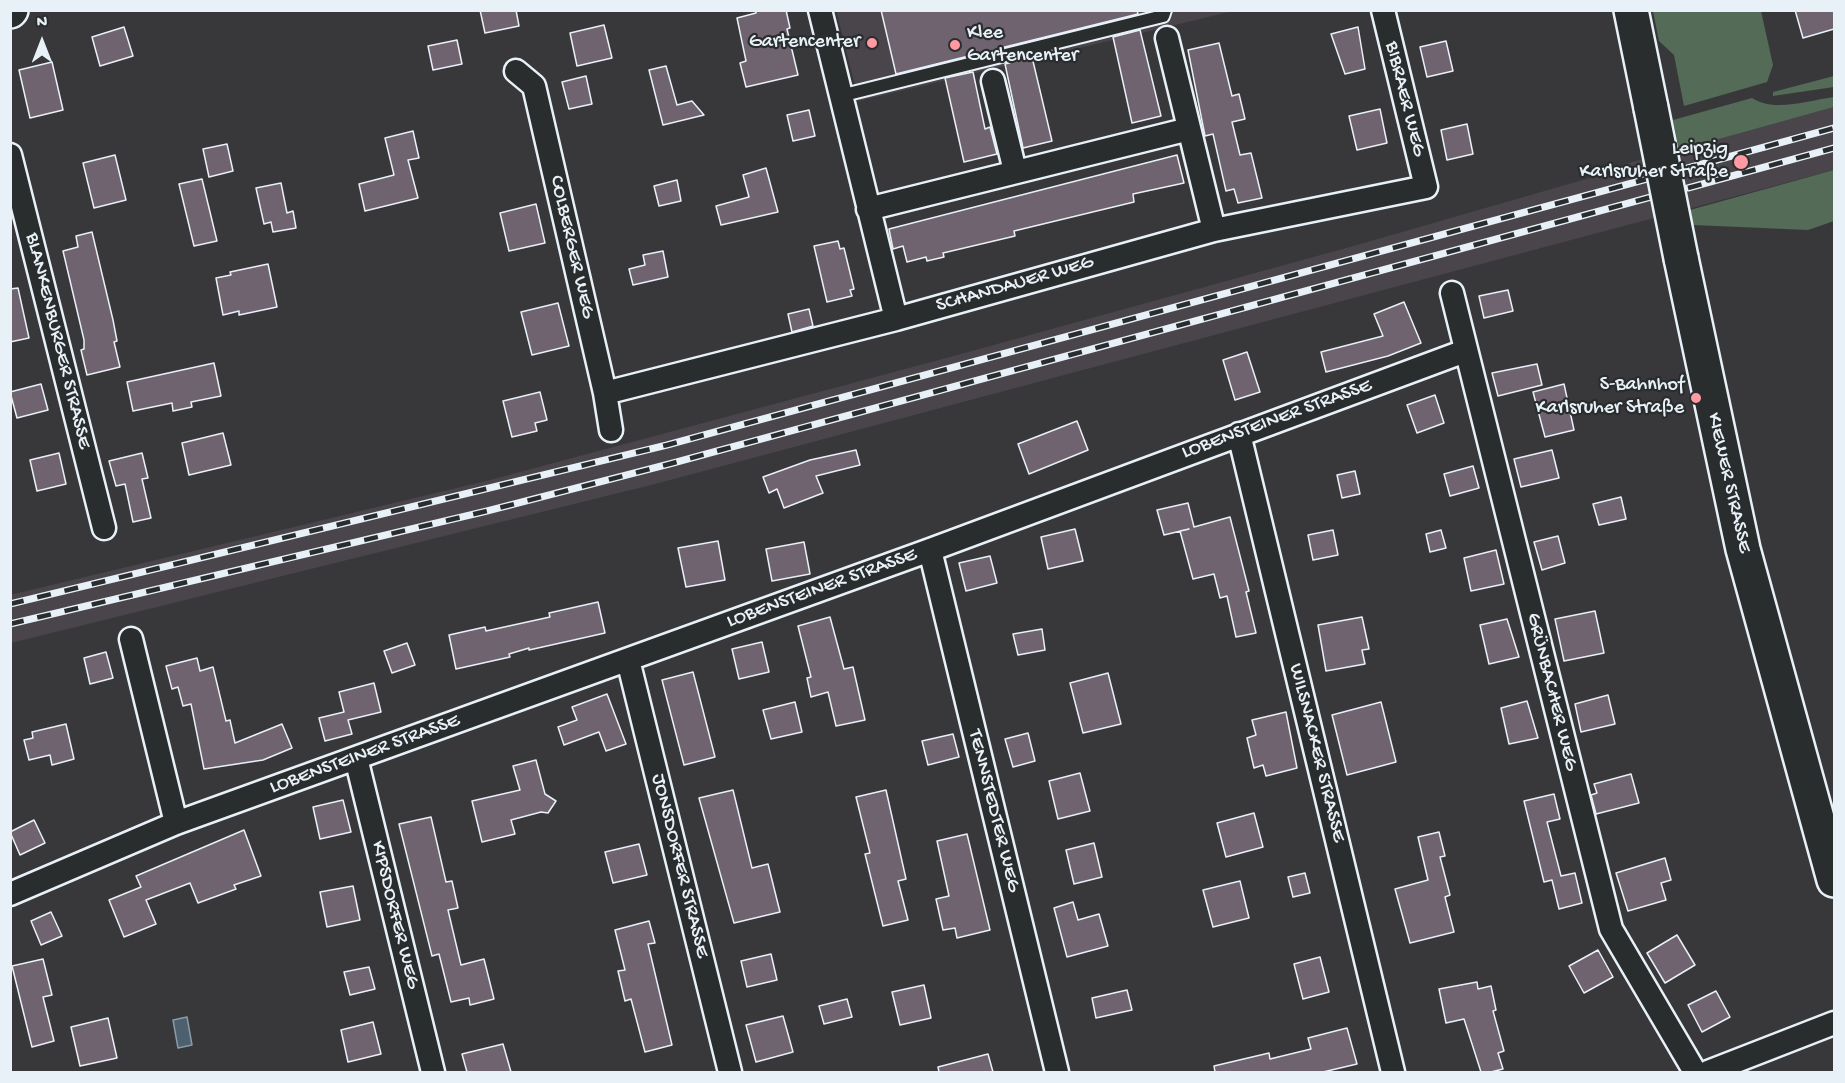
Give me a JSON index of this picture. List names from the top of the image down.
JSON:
{
  "streets": {
    "street": [
      "BIBRAER WEG",
      "COLBERGER WEG",
      "SCHANDAUER WEG",
      "BLANKENBURGER STRASSE",
      "LOBENSTEINER STRASSE",
      "KIEWER STRASSE",
      "GRÜNBACHER WEG",
      "WILSNACKER STRASSE",
      "TENNSTEDTER WEG",
      "JONSDORFER STRASSE",
      "KIPSDORFER WEG"
    ]
  },
  "crossings": [
    ["BIBRAER WEG", "SCHANDAUER WEG"],
    ["COLBERGER WEG", "SCHANDAUER WEG"],
    ["LOBENSTEINER STRASSE", "GRÜNBACHER WEG"],
    ["LOBENSTEINER STRASSE", "WILSNACKER STRASSE"],
    ["LOBENSTEINER STRASSE", "TENNSTEDTER WEG"],
    ["LOBENSTEINER STRASSE", "JONSDORFER STRASSE"],
    ["LOBENSTEINER STRASSE", "KIPSDORFER WEG"]
  ],
  "places": [
    "Gartencenter",
    "Klee Gartencenter",
    "Leipzig Karlsruher Straße",
    "S-Bahnhof Karlsruher Straße"
  ],
  "north": "top"
}
